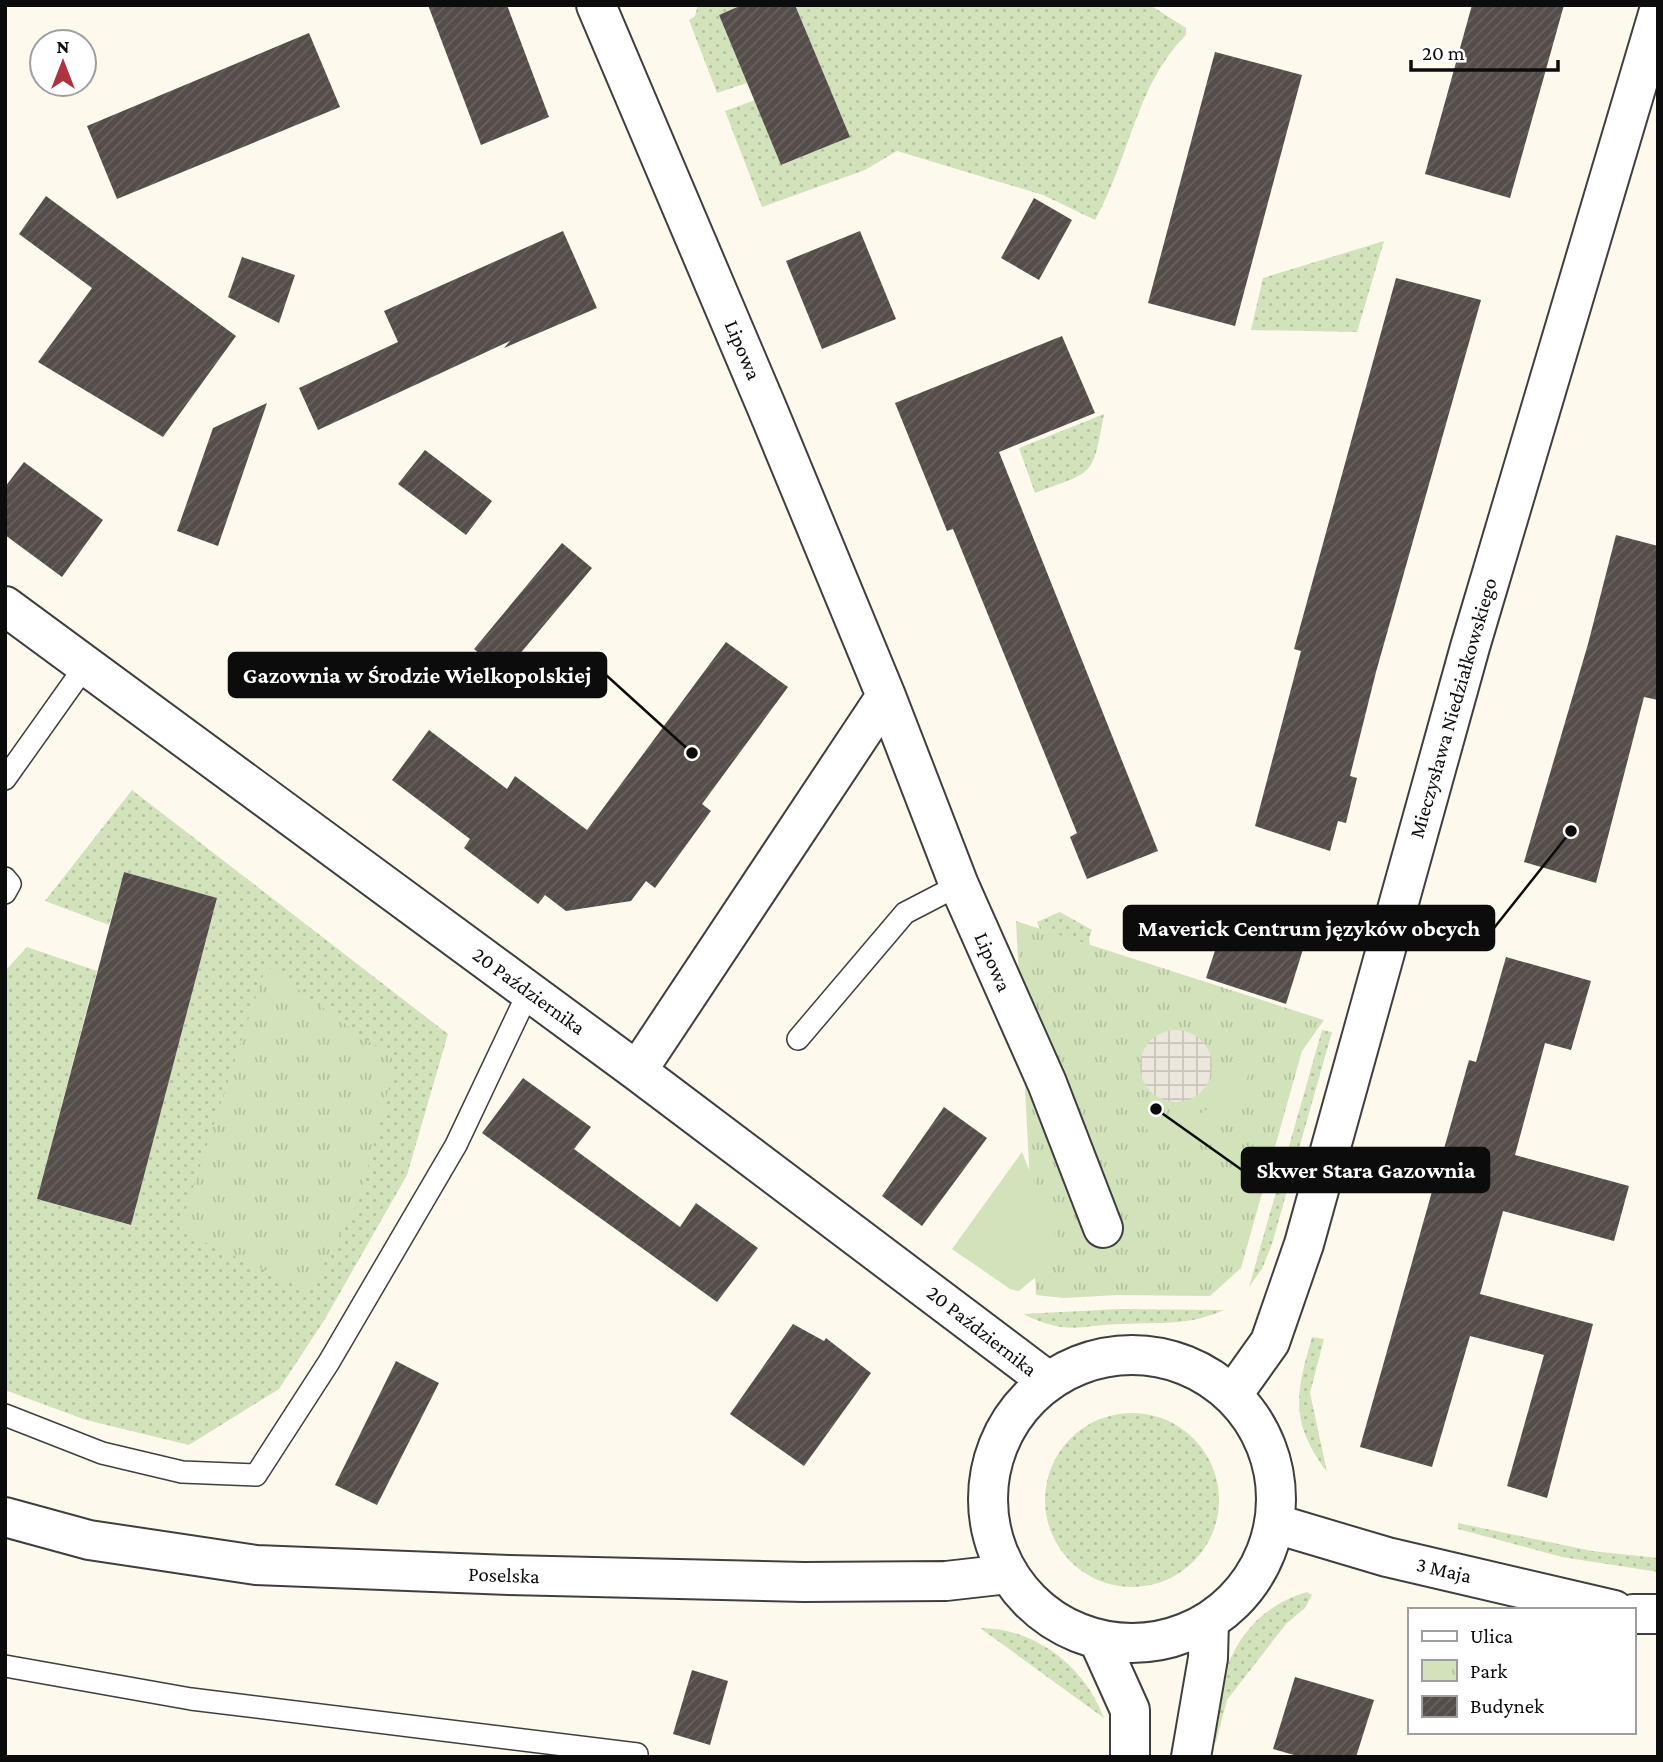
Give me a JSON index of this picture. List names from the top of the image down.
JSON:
{
  "streets": {
    "street": [
      "Lipowa",
      "Mieczysława Niedziałkowskiego",
      "20 Października",
      "3 Maja",
      "Poselska"
    ]
  },
  "places": ["Gazownia w Środzie Wielkopolskiej", "Maverick Centrum języków obcych", "Skwer Stara Gazownia"],
  "legend": ["Ulica", "Park", "Budynek"],
  "scale_bar": "20 m",
  "north": "top"
}
